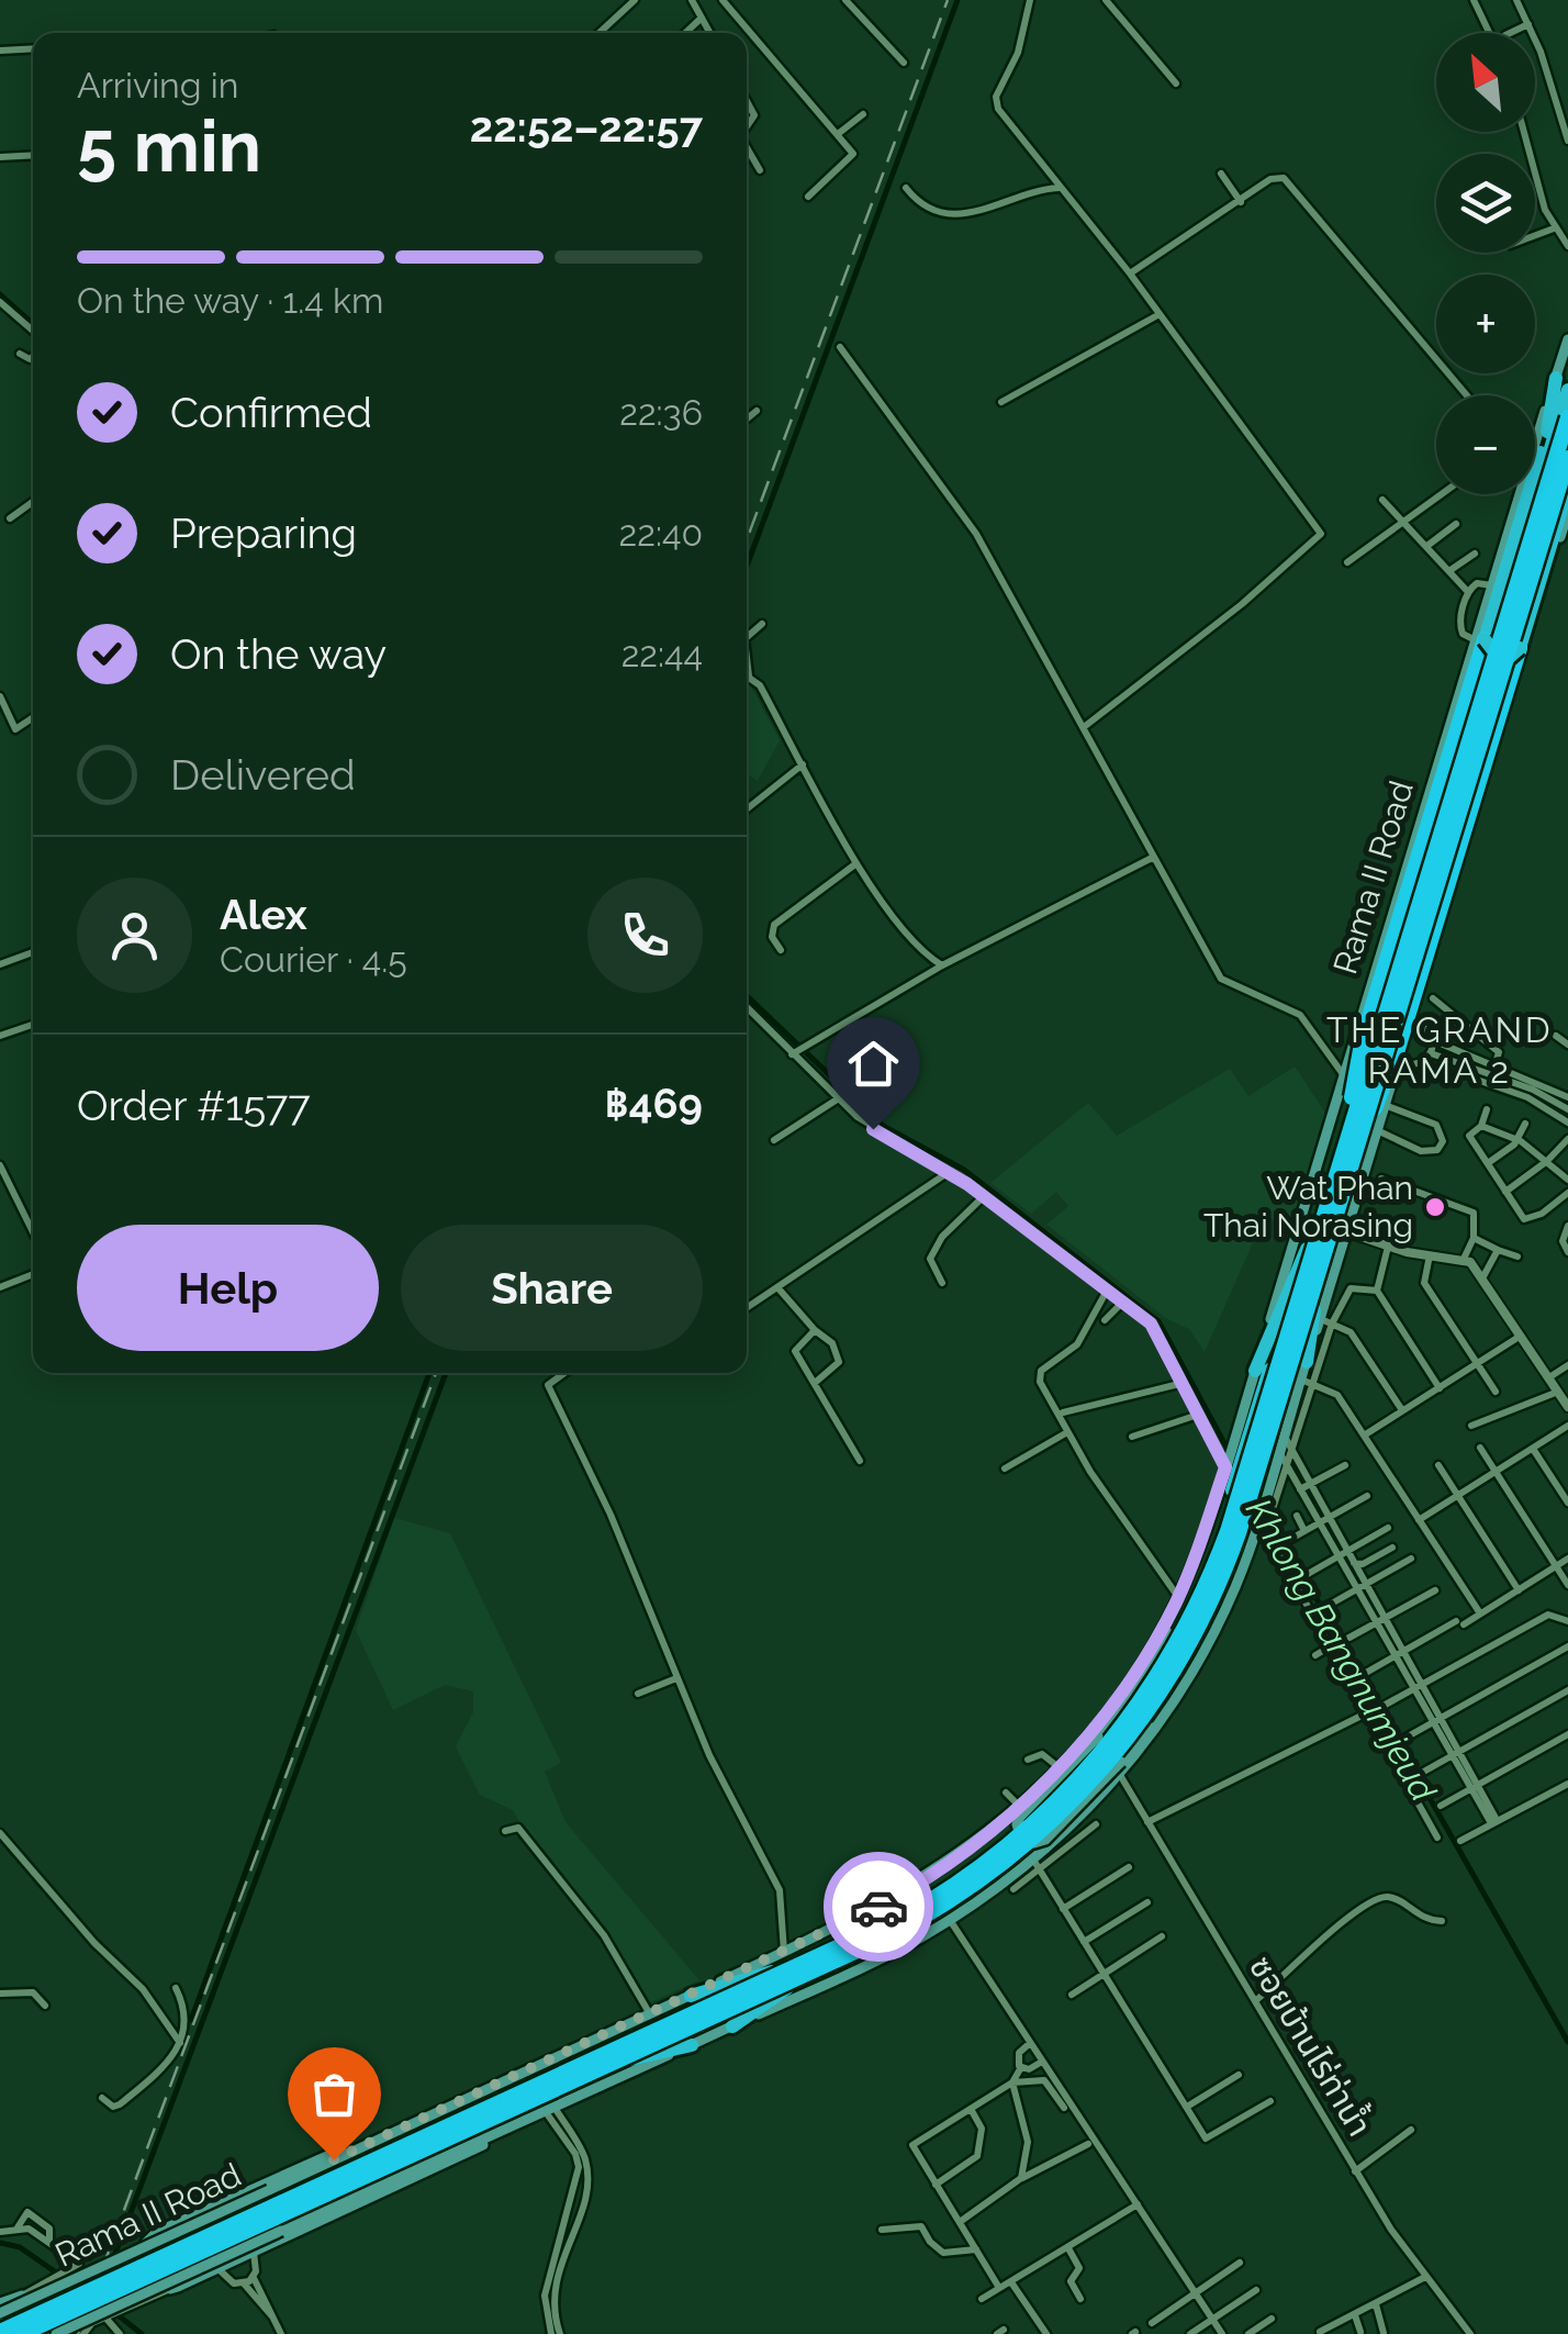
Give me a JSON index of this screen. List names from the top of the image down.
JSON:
{
  "streets": {
    "highway": ["Rama II Road"],
    "street": ["ซอยบ้านไร่ท่าน้ำ"]
  },
  "crossings": [
    ["Rama II Road", "ซอยบ้านไร่ท่าน้ำ"]
  ],
  "districts": ["THE GRAND RAMA 2"],
  "water": ["Khlong Bangnumjeud"],
  "places": ["Wat Phan Thai Norasing"],
  "north": "top left",
  "page": {
    "map_buttons": ["+", "−"],
    "heading": ["5 min", "Arriving in", "22:52–22:57"],
    "panel": [
      "Alex",
      "Courier · 4.5",
      "Order #1577",
      "฿469"
    ],
    "bar": "On the way · 1.4 km",
    "list": [
      ["Confirmed", "22:36"],
      ["Preparing", "22:40"],
      ["On the way", "22:44"],
      "Delivered"
    ],
    "buttons": ["Help", "Share"]
  }
}
